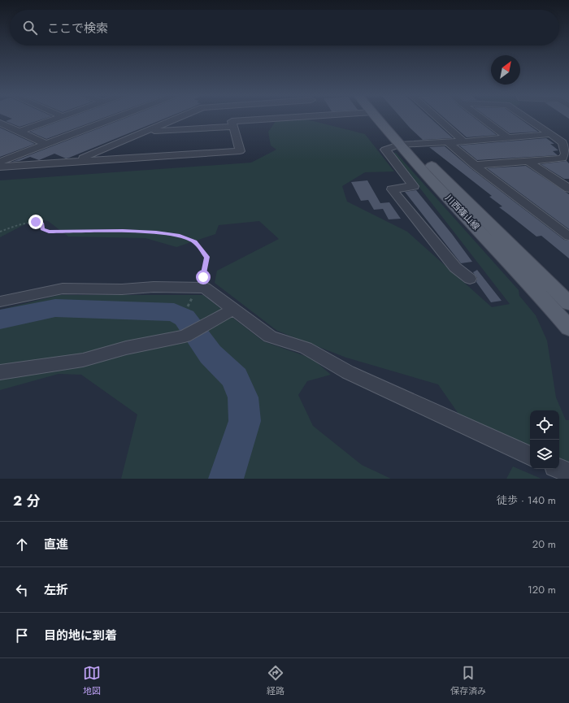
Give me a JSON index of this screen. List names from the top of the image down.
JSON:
{
  "streets": {
    "main road": ["川西篠山線"]
  },
  "north": "top right",
  "page": {
    "search": "ここで検索",
    "heading": ["2 分", "徒歩 · 140 m"],
    "list": [
      ["直進", "20 m"],
      ["左折", "120 m"],
      "目的地に到着"
    ],
    "nav": ["地図", "経路", "保存済み"]
  }
}
